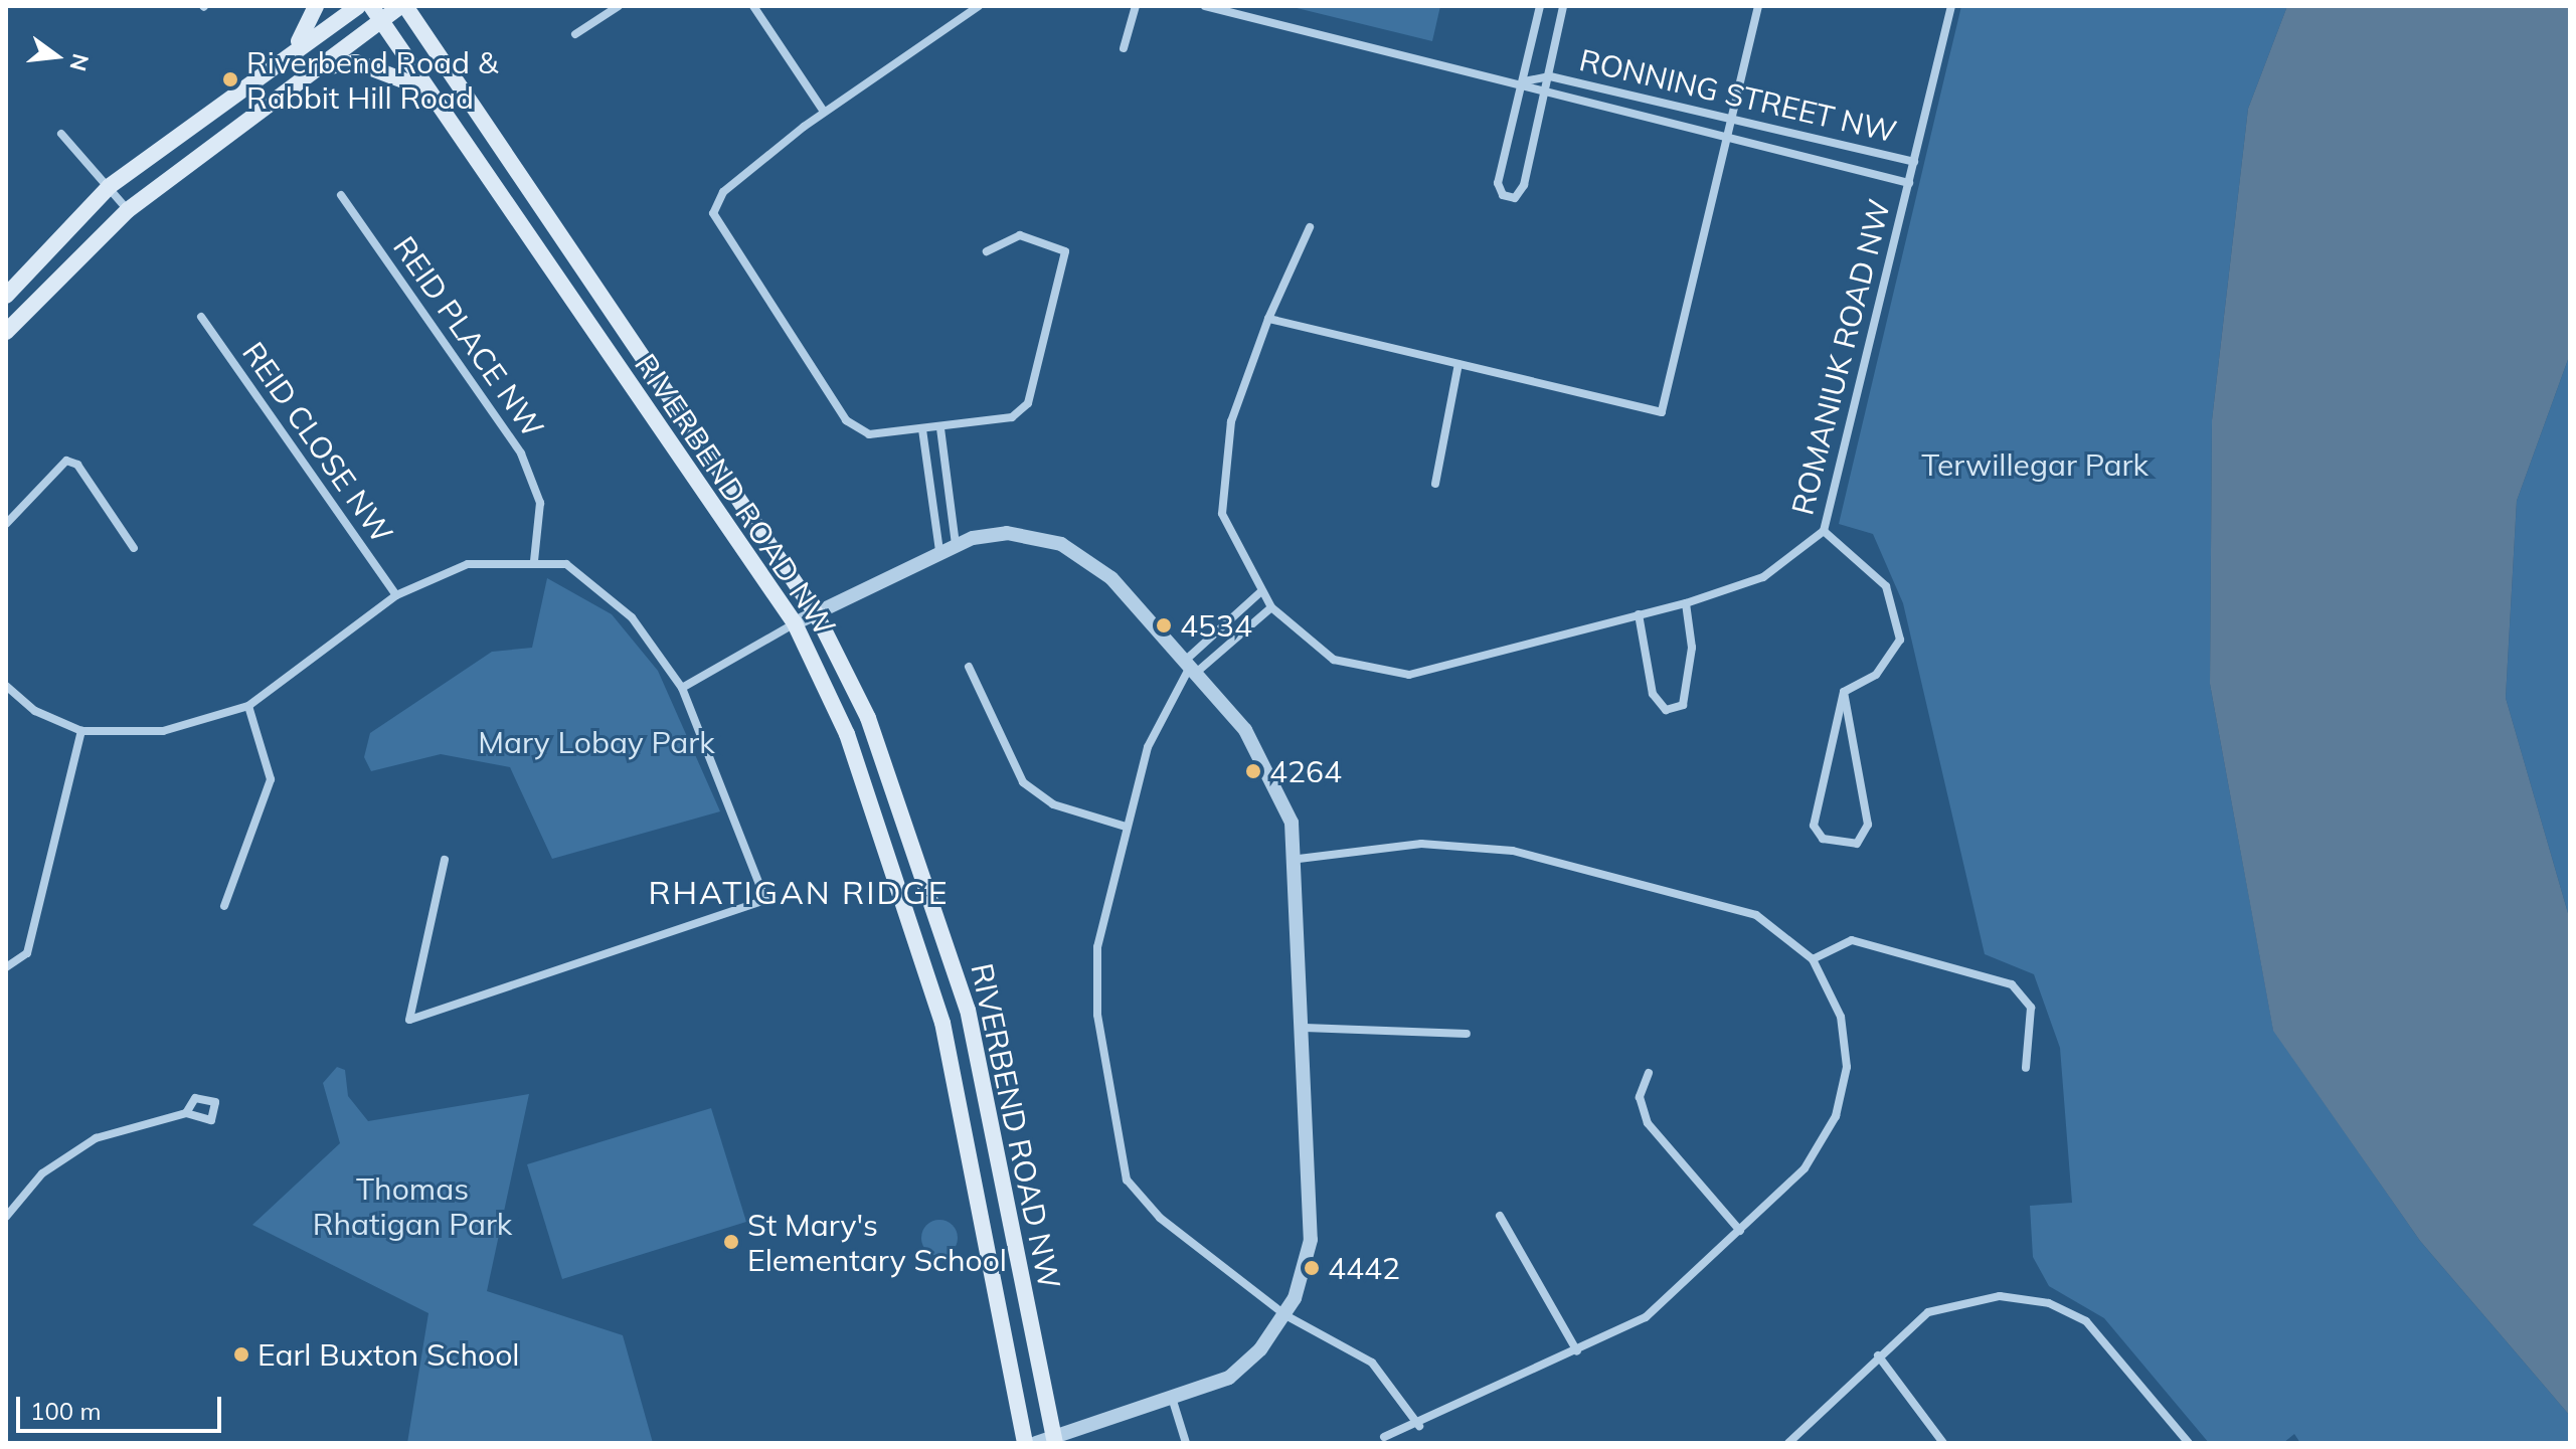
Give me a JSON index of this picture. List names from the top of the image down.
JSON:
{
  "streets": {
    "main road": ["RIVERBEND ROAD NW"],
    "street": [
      "RONNING STREET NW",
      "REID PLACE NW",
      "ROMANIUK ROAD NW",
      "REID CLOSE NW"
    ]
  },
  "crossings": [
    ["RONNING STREET NW", "ROMANIUK ROAD NW"]
  ],
  "districts": ["RHATIGAN RIDGE"],
  "parks": ["Terwillegar Park", "Mary Lobay Park", "Thomas Rhatigan Park"],
  "places": [
    "Riverbend Road & Rabbit Hill Road",
    "4534",
    "4264",
    "St Mary's Elementary School",
    "4442",
    "Earl Buxton School"
  ],
  "scale_bar": "100 m",
  "north": "right"
}
